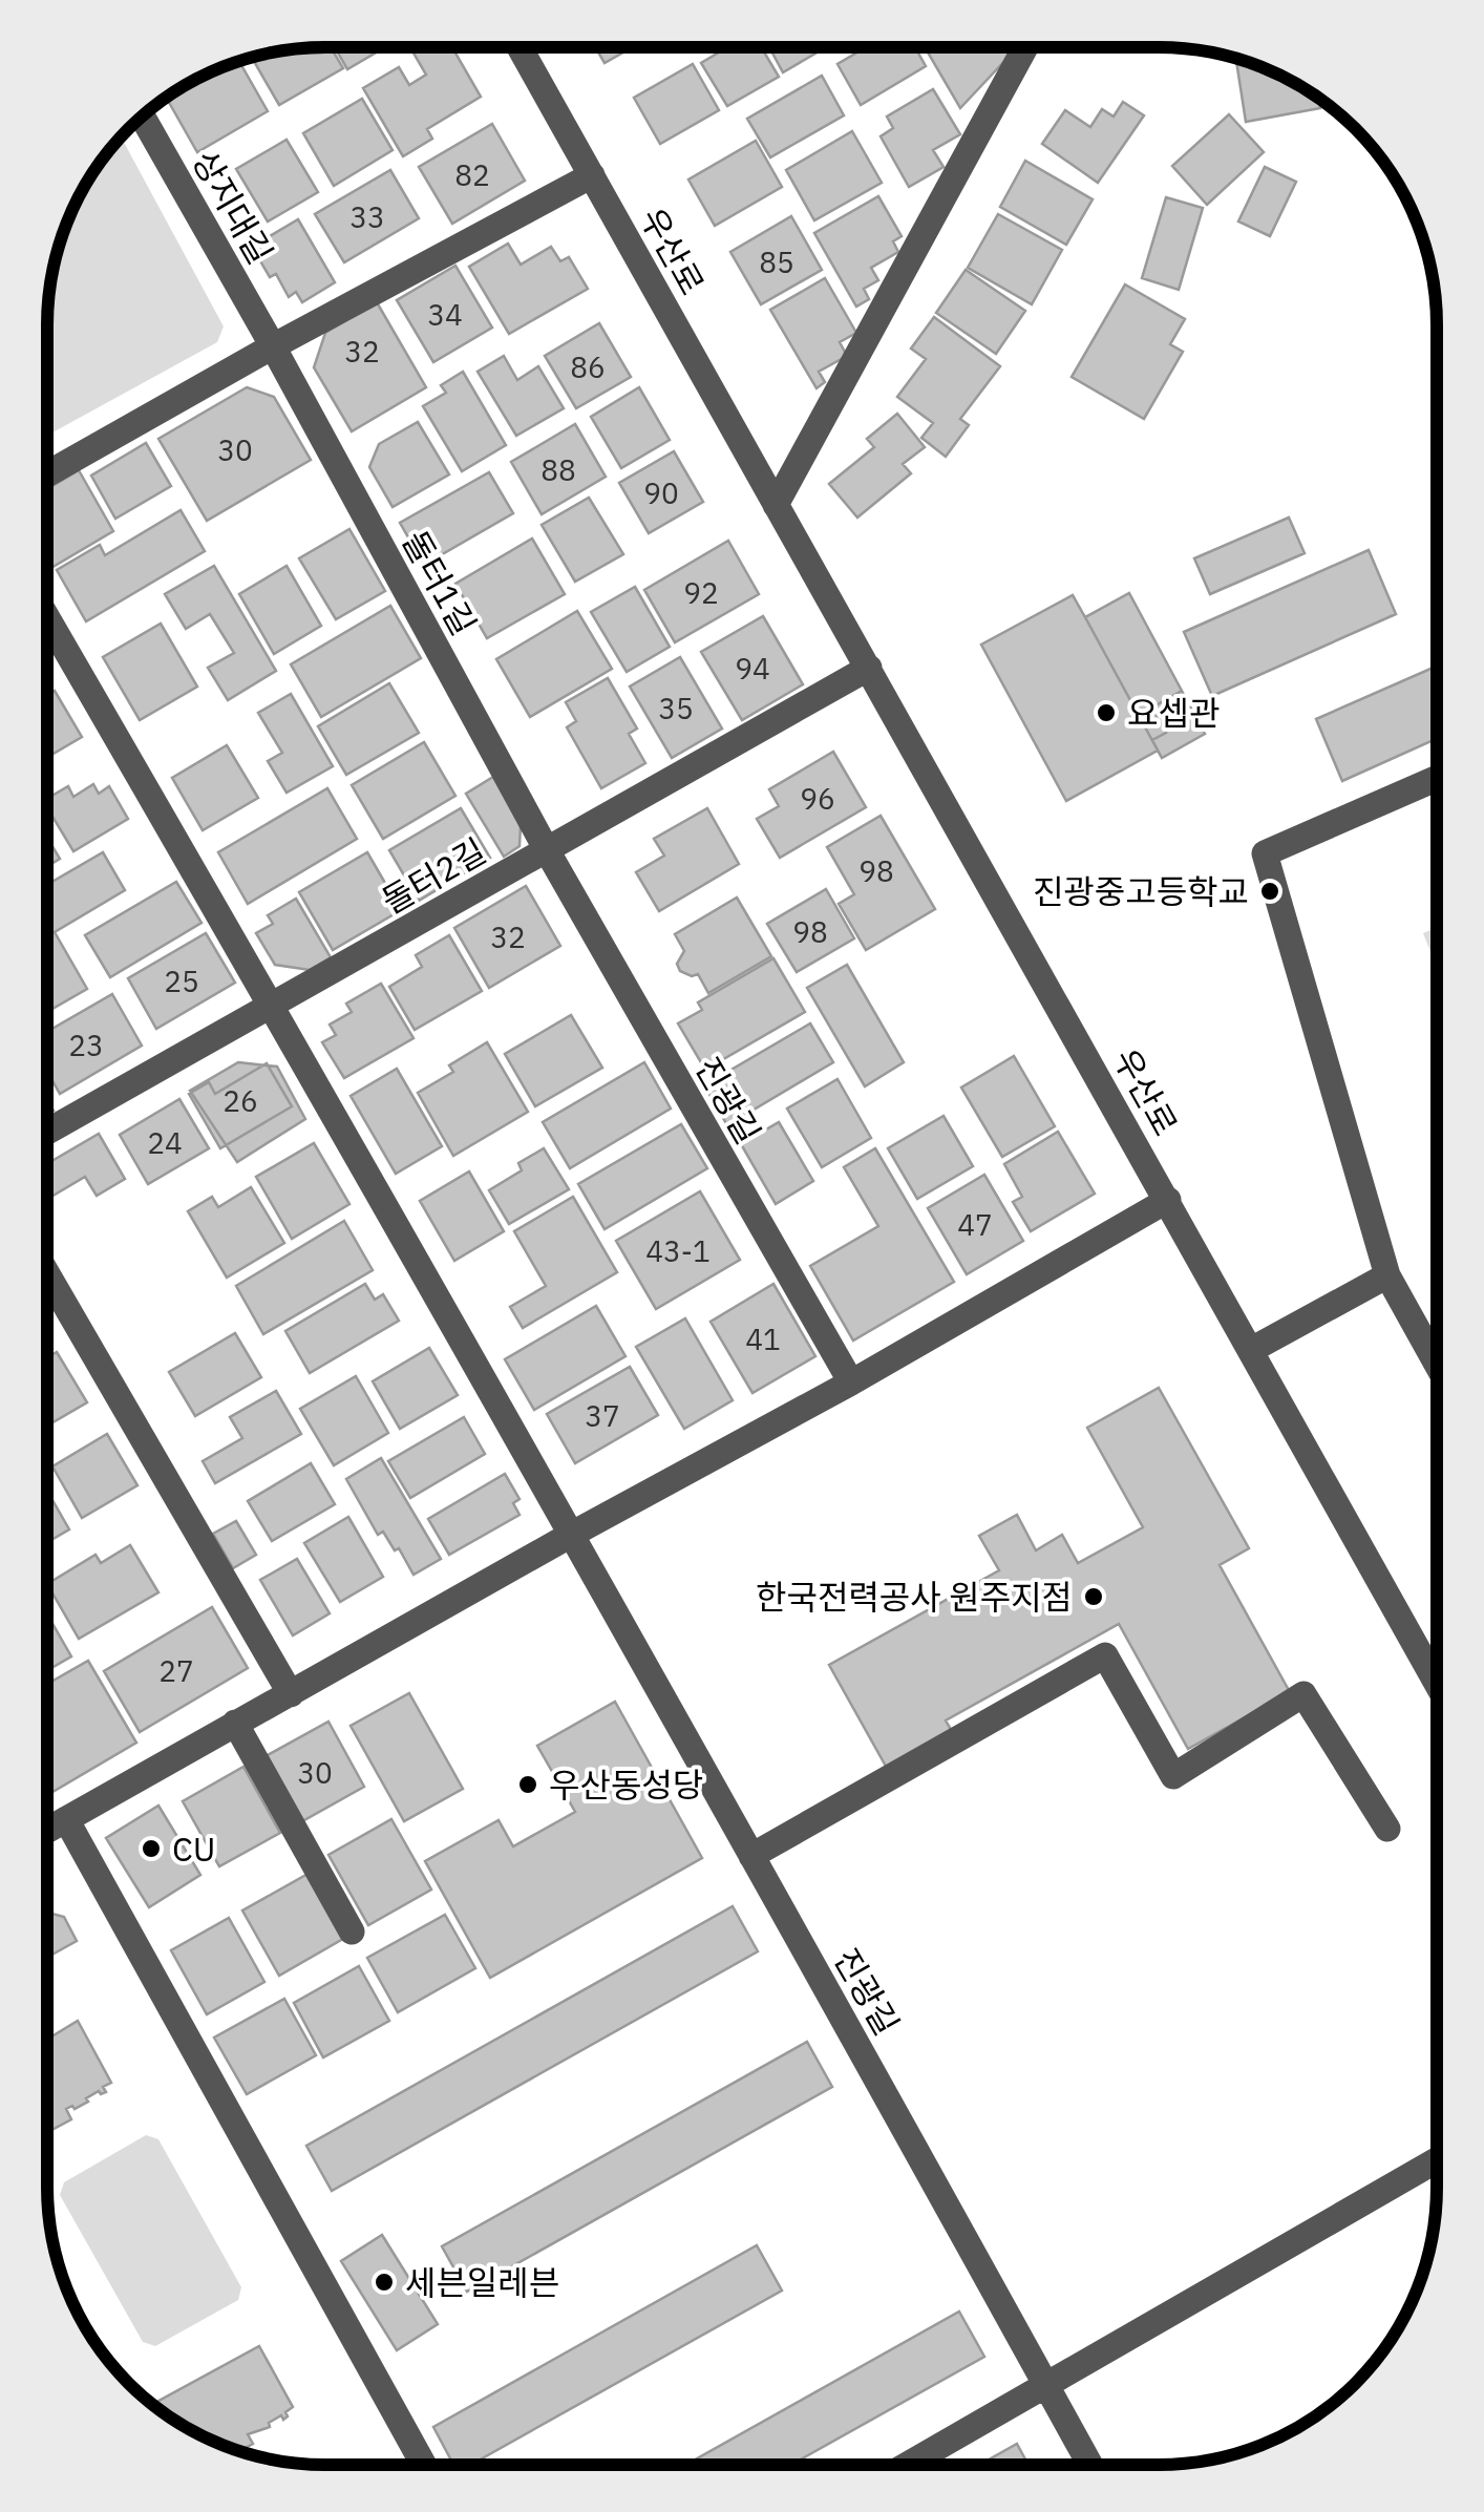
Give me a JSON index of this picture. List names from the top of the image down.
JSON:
{
  "streets": {
    "street": [
      "상지대길",
      "우산로",
      "돌터1길",
      "돌터2길",
      "진광길"
    ]
  },
  "crossings": [
    ["상지대길", "돌터1길"],
    ["우산로", "돌터2길"],
    ["돌터1길", "돌터2길"],
    ["돌터1길", "진광길"],
    ["돌터2길", "진광길"]
  ],
  "places": [
    "요셉관",
    "진광중고등학교",
    "한국전력공사 원주지점",
    "우산동성당",
    "CU",
    "세븐일레븐"
  ],
  "house_numbers": [
    "82",
    "33",
    "85",
    "34",
    "32",
    "86",
    "30",
    "88",
    "90",
    "92",
    "94",
    "35",
    "96",
    "98",
    "98",
    "32",
    "25",
    "23",
    "26",
    "24",
    "47",
    "43-1",
    "41",
    "37",
    "27",
    "30"
  ]
}
